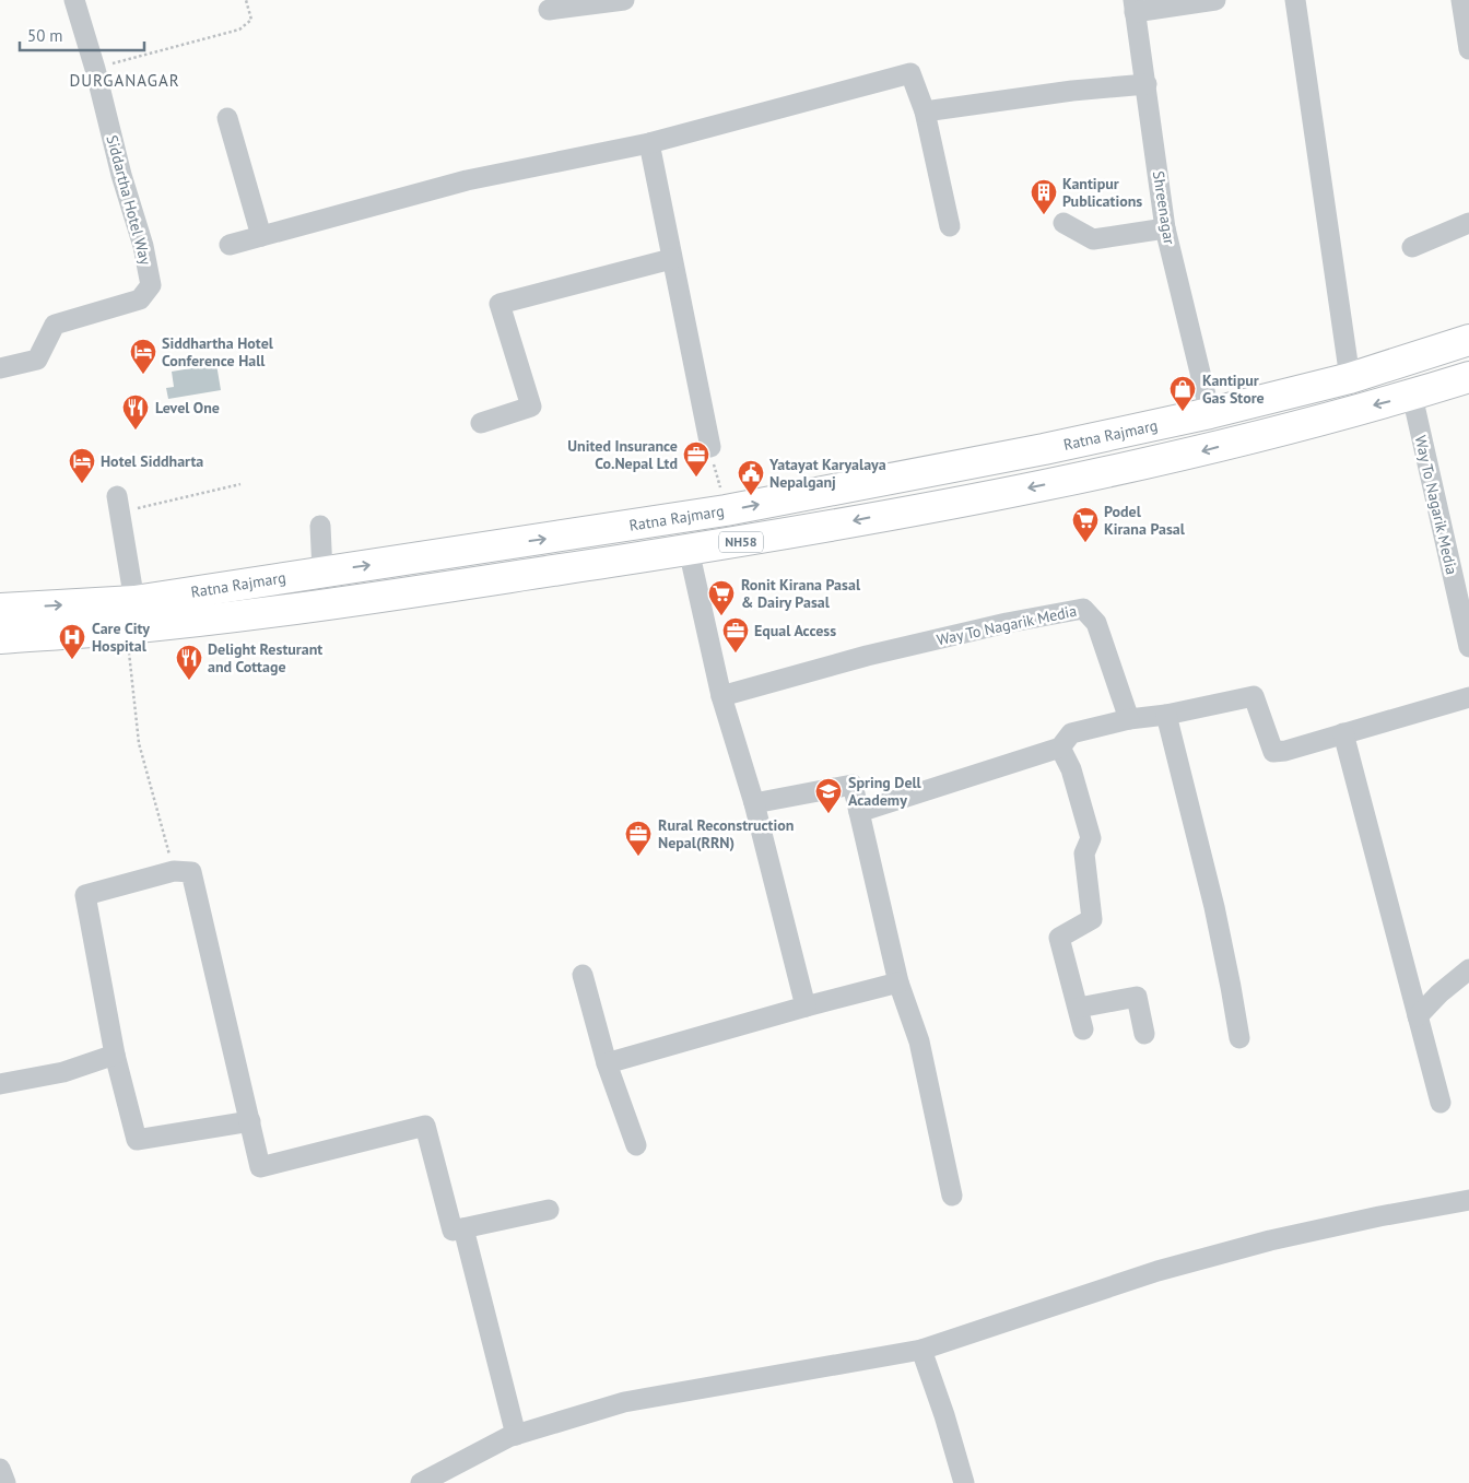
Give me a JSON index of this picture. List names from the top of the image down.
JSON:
{
  "streets": {
    "highway": ["Ratna Rajmarg", "NH58"],
    "street": ["Siddartha Hotel Way", "Shreenagar", "Way To Nagarik Media"]
  },
  "crossings": [
    ["Shreenagar", "Ratna Rajmarg"],
    ["Ratna Rajmarg", "Way To Nagarik Media"]
  ],
  "districts": ["DURGANAGAR"],
  "places": {
    "building": ["Kantipur Publications"],
    "hotel": ["Siddhartha Hotel Conference Hall", "Hotel Siddharta"],
    "shop": ["Kantipur Gas Store"],
    "restaurant": ["Level One", "Delight Resturant and Cottage"],
    "office": ["United Insurance Co.Nepal Ltd", "Equal Access", "Rural Reconstruction Nepal(RRN)"],
    "public building": ["Yatayat Karyalaya Nepalganj"],
    "supermarket": ["Podel Kirana Pasal", "Ronit Kirana Pasal & Dairy Pasal"],
    "hospital": ["Care City Hospital"],
    "school or university": ["Spring Dell Academy"]
  },
  "scale_bar": "50 m"
}
